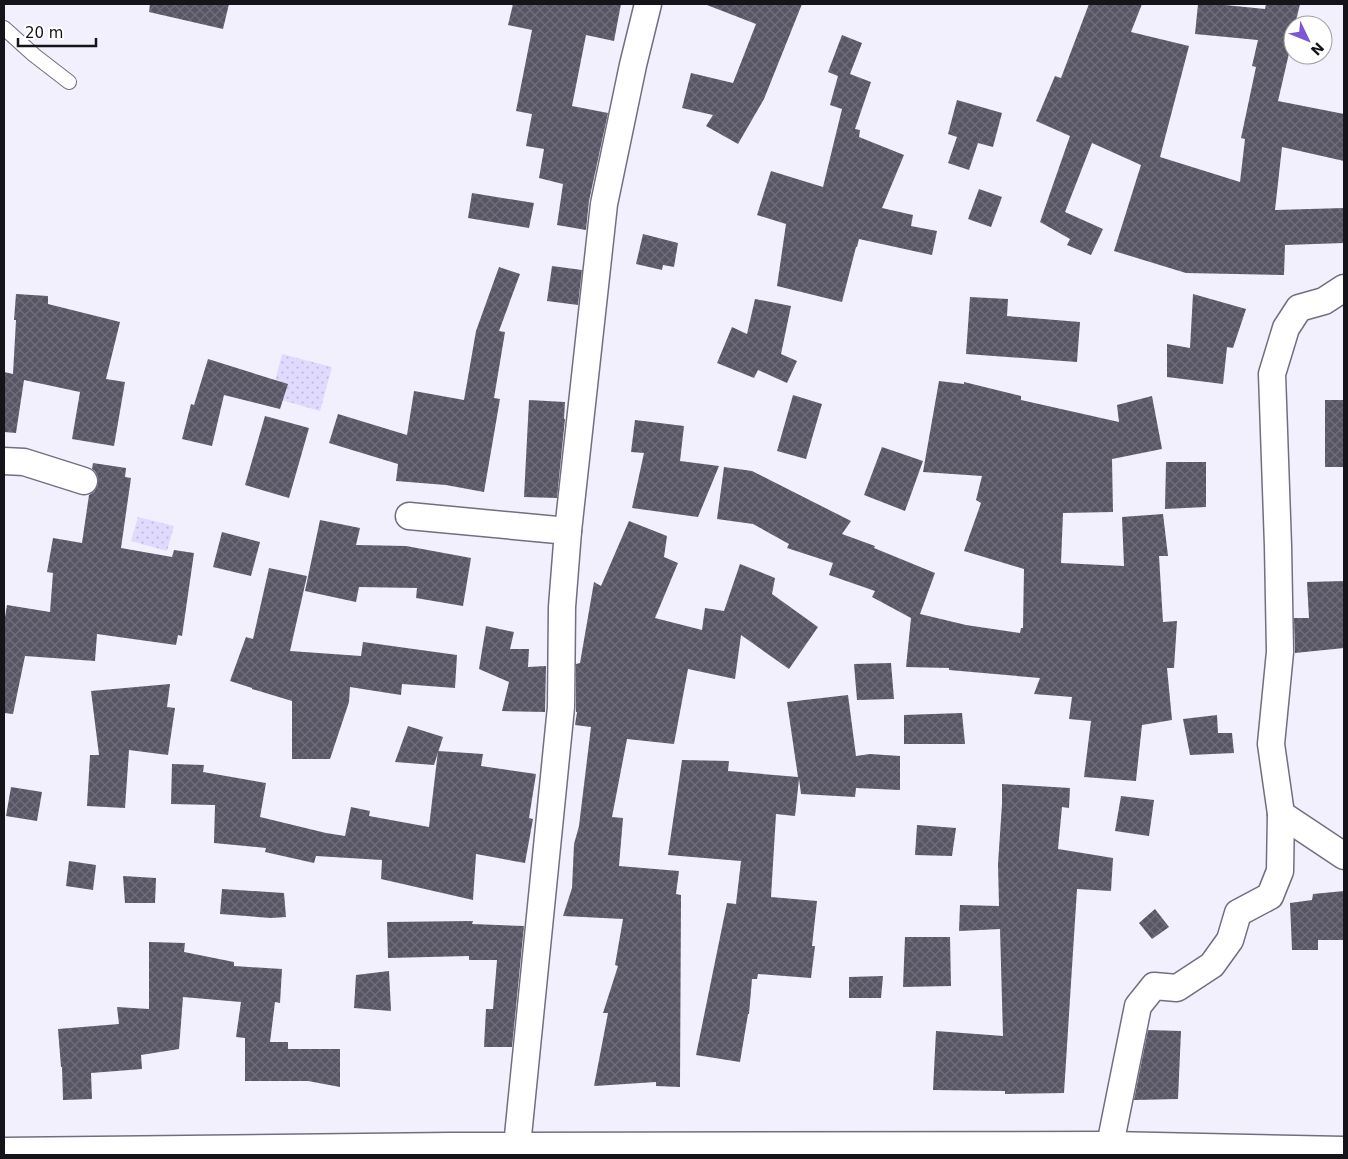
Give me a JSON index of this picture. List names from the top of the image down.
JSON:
{
  "scale_bar": "20 m",
  "north": "bottom right"
}
